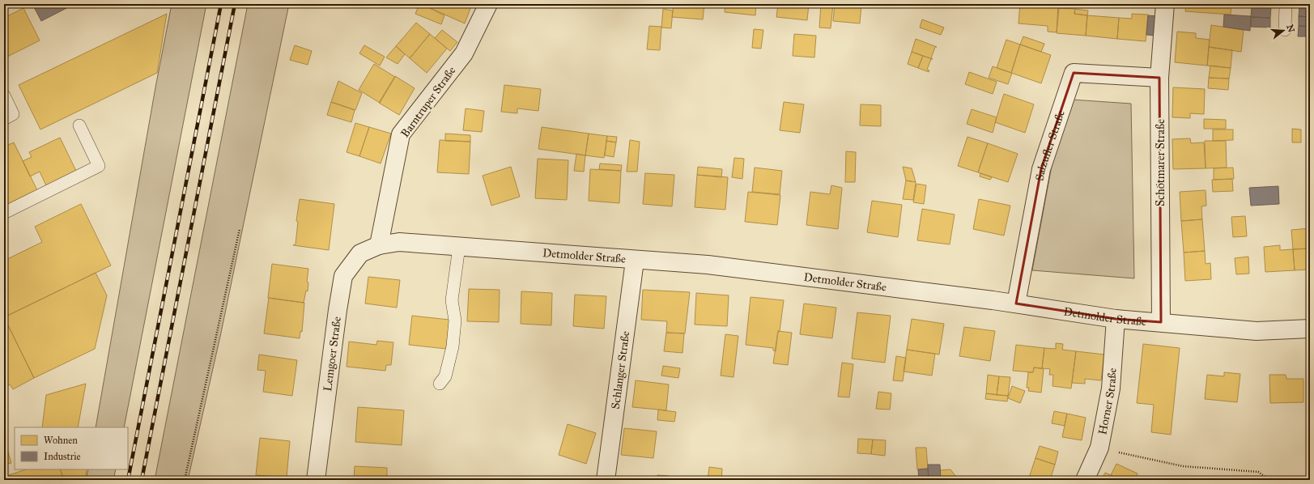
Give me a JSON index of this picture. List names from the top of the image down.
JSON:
{
  "streets": {
    "street": [
      "Barntruper Straße",
      "Salzufler Straße",
      "Schötmarer Straße",
      "Detmolder Straße",
      "Lemgoer Straße",
      "Schlanger Straße",
      "Horner Straße"
    ]
  },
  "crossings": [
    ["Barntruper Straße", "Detmolder Straße"],
    ["Barntruper Straße", "Lemgoer Straße"],
    ["Salzufler Straße", "Schötmarer Straße"],
    ["Salzufler Straße", "Detmolder Straße"],
    ["Schötmarer Straße", "Detmolder Straße"],
    ["Detmolder Straße", "Lemgoer Straße"],
    ["Detmolder Straße", "Schlanger Straße"],
    ["Detmolder Straße", "Horner Straße"]
  ],
  "legend": ["Wohnen", "Industrie"],
  "north": "right"
}
